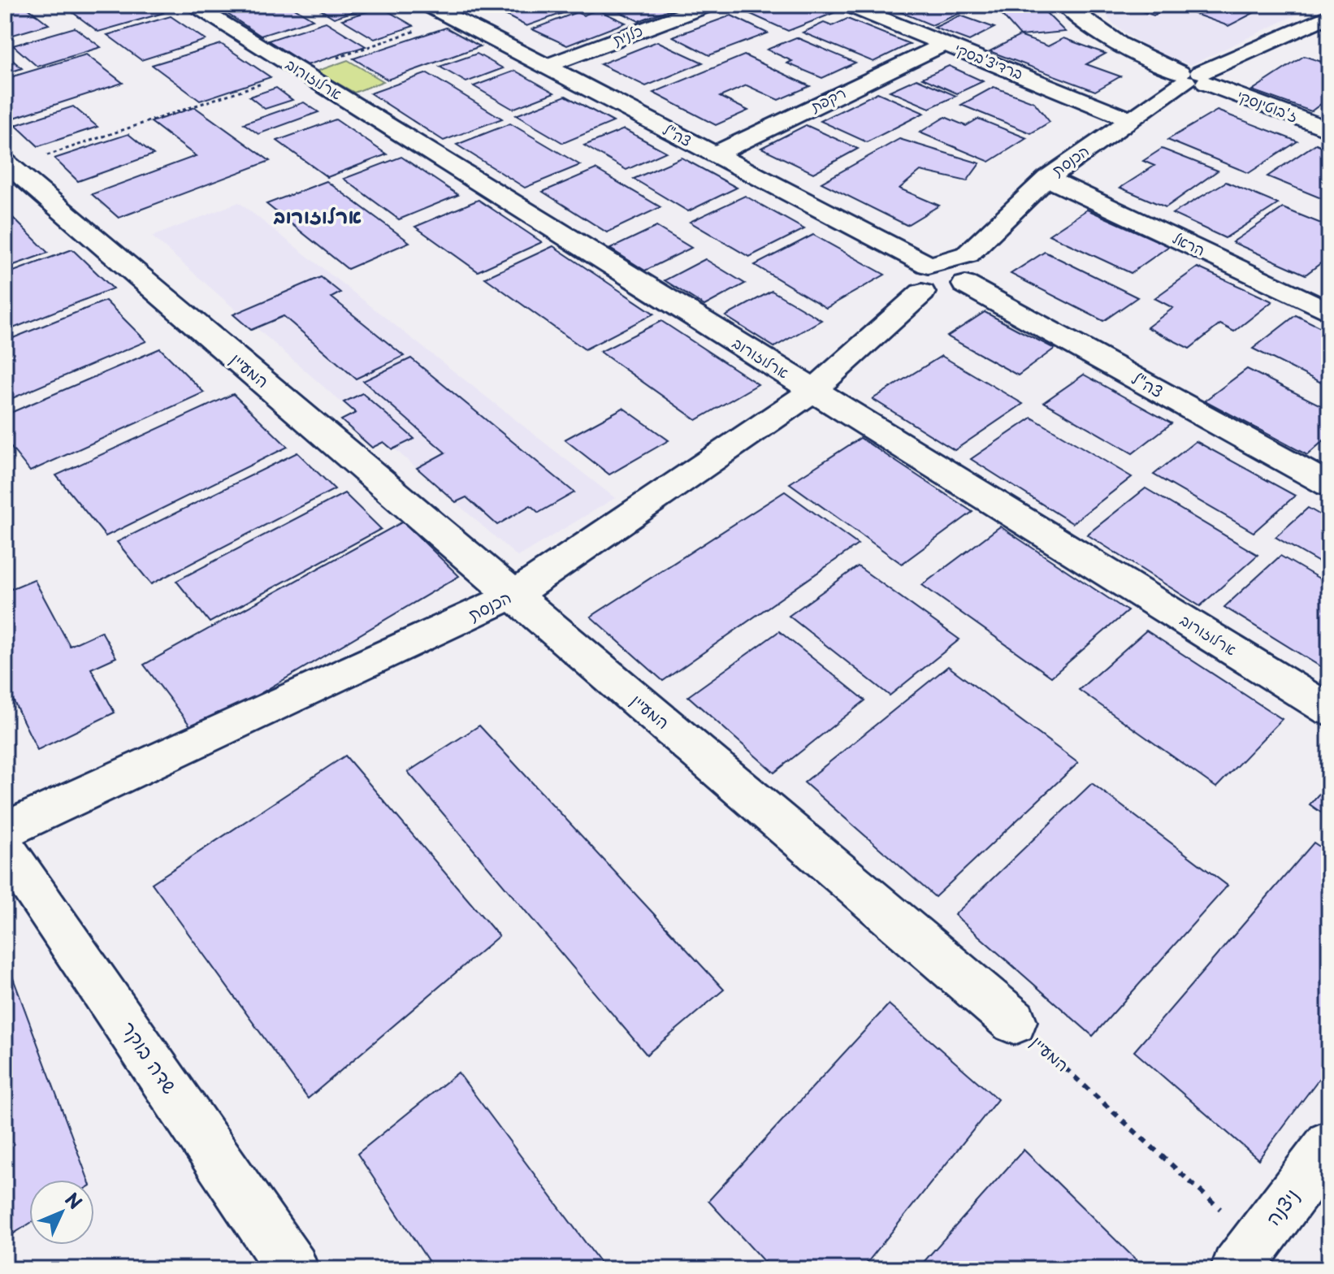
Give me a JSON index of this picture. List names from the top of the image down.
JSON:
{
  "streets": {
    "street": [
      "כלנית",
      "ברדיצ'בסקי",
      "ארלוזורוב",
      "רקפת",
      "ז'בוטינסקי",
      "צה\"ל",
      "הכנסת",
      "הראל",
      "המעיין",
      "שדה בוקר",
      "ניצנה"
    ]
  },
  "crossings": [
    ["כלנית", "צה\"ל"],
    ["ברדיצ'בסקי", "רקפת"],
    ["ברדיצ'בסקי", "הכנסת"],
    ["ארלוזורוב", "הכנסת"],
    ["רקפת", "צה\"ל"],
    ["ז'בוטינסקי", "הכנסת"],
    ["צה\"ל", "הכנסת"],
    ["הכנסת", "הראל"],
    ["הכנסת", "המעיין"],
    ["המעיין", "ניצנה"]
  ],
  "districts": ["ארלוזורוב"],
  "north": "top right"
}
